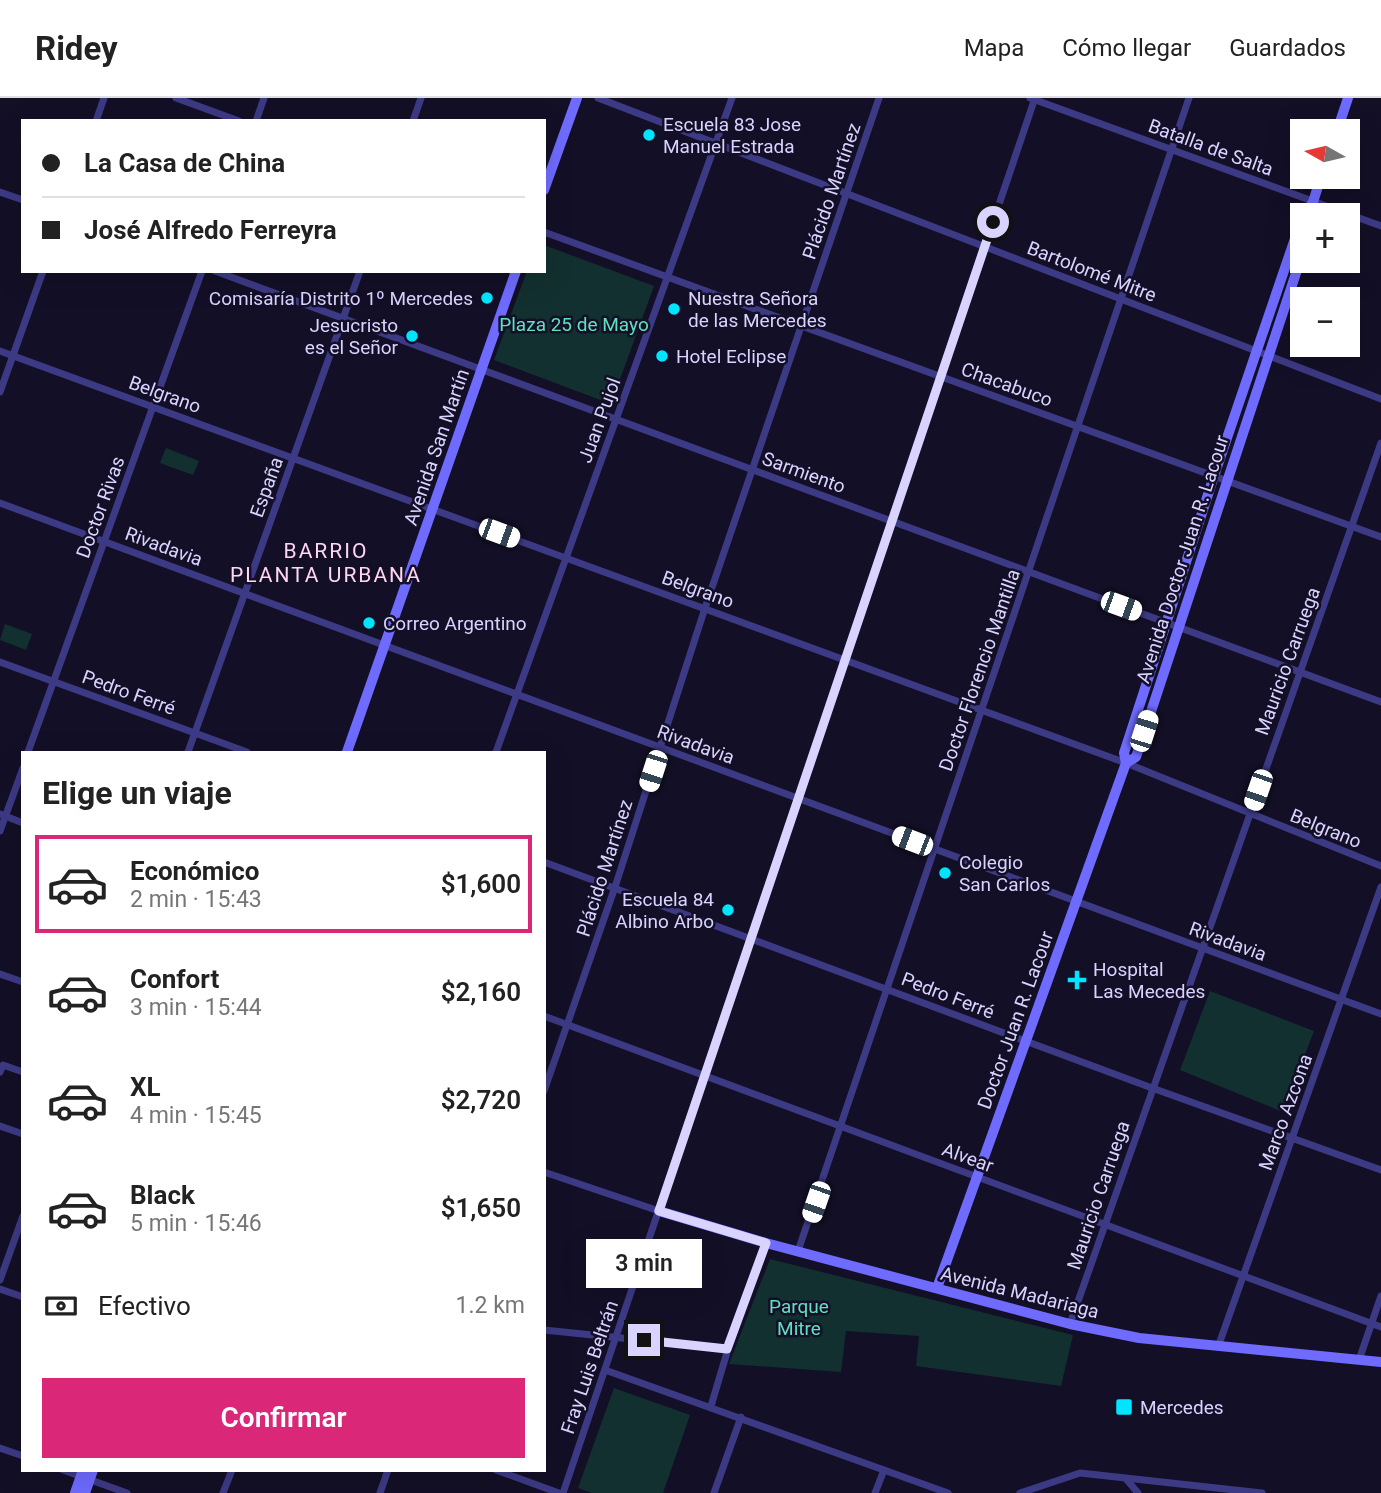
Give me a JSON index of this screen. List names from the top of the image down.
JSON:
{
  "streets": {
    "street": [
      "Batalla de Salta",
      "Plácido Martínez",
      "Bartolomé Mitre",
      "Chacabuco",
      "Belgrano",
      "Juan Pujol",
      "Avenida San Martín",
      "Sarmiento",
      "España",
      "Doctor Rivas",
      "Rivadavia",
      "Avenida Doctor Juan R. Lacour",
      "Mauricio Carruega",
      "Doctor Florencio Mantilla",
      "Pedro Ferré",
      "Doctor Juan R. Lacour",
      "Marco Azcona",
      "Alvear",
      "Avenida Madariaga",
      "Fray Luis Beltrán"
    ]
  },
  "crossings": [
    ["Batalla de Salta", "Doctor Florencio Mantilla"],
    ["Batalla de Salta", "Fray Luis Beltrán"],
    ["Plácido Martínez", "Bartolomé Mitre"],
    ["Plácido Martínez", "Chacabuco"],
    ["Plácido Martínez", "Belgrano"],
    ["Plácido Martínez", "Sarmiento"],
    ["Plácido Martínez", "Rivadavia"],
    ["Plácido Martínez", "Pedro Ferré"],
    ["Plácido Martínez", "Alvear"],
    ["Bartolomé Mitre", "Juan Pujol"],
    ["Bartolomé Mitre", "Avenida Doctor Juan R. Lacour"],
    ["Bartolomé Mitre", "Doctor Florencio Mantilla"],
    ["Bartolomé Mitre", "Fray Luis Beltrán"],
    ["Chacabuco", "Juan Pujol"],
    ["Chacabuco", "Avenida Doctor Juan R. Lacour"],
    ["Chacabuco", "Mauricio Carruega"],
    ["Chacabuco", "Doctor Florencio Mantilla"],
    ["Chacabuco", "Fray Luis Beltrán"],
    ["Belgrano", "Juan Pujol"],
    ["Belgrano", "Avenida San Martín"],
    ["Belgrano", "España"],
    ["Belgrano", "Doctor Rivas"],
    ["Belgrano", "Avenida Doctor Juan R. Lacour"],
    ["Belgrano", "Mauricio Carruega"],
    ["Belgrano", "Doctor Florencio Mantilla"],
    ["Belgrano", "Doctor Juan R. Lacour"],
    ["Belgrano", "Fray Luis Beltrán"],
    ["Juan Pujol", "Sarmiento"],
    ["Juan Pujol", "Rivadavia"],
    ["Avenida San Martín", "Sarmiento"],
    ["Avenida San Martín", "Rivadavia"],
    ["Sarmiento", "España"],
    ["Sarmiento", "Avenida Doctor Juan R. Lacour"],
    ["Sarmiento", "Mauricio Carruega"],
    ["Sarmiento", "Doctor Florencio Mantilla"],
    ["Sarmiento", "Fray Luis Beltrán"],
    ["España", "Rivadavia"],
    ["España", "Pedro Ferré"],
    ["Doctor Rivas", "Rivadavia"],
    ["Doctor Rivas", "Pedro Ferré"],
    ["Rivadavia", "Mauricio Carruega"],
    ["Rivadavia", "Doctor Florencio Mantilla"],
    ["Rivadavia", "Doctor Juan R. Lacour"],
    ["Rivadavia", "Marco Azcona"],
    ["Rivadavia", "Fray Luis Beltrán"],
    ["Avenida Doctor Juan R. Lacour", "Doctor Juan R. Lacour"],
    ["Mauricio Carruega", "Pedro Ferré"],
    ["Mauricio Carruega", "Alvear"],
    ["Mauricio Carruega", "Avenida Madariaga"],
    ["Doctor Florencio Mantilla", "Pedro Ferré"],
    ["Doctor Florencio Mantilla", "Alvear"],
    ["Doctor Florencio Mantilla", "Avenida Madariaga"],
    ["Pedro Ferré", "Doctor Juan R. Lacour"],
    ["Pedro Ferré", "Marco Azcona"],
    ["Pedro Ferré", "Fray Luis Beltrán"],
    ["Doctor Juan R. Lacour", "Alvear"],
    ["Doctor Juan R. Lacour", "Avenida Madariaga"],
    ["Marco Azcona", "Alvear"],
    ["Marco Azcona", "Avenida Madariaga"],
    ["Alvear", "Fray Luis Beltrán"],
    ["Avenida Madariaga", "Fray Luis Beltrán"]
  ],
  "districts": ["BARRIO PLANTA URBANA"],
  "parks": ["Plaza 25 de Mayo", "Parque Mitre"],
  "places": {
    "other": [
      "Escuela 83 Jose Manuel Estrada",
      "Comisaría Distrito 1º Mercedes",
      "Nuestra Señora de las Mercedes",
      "Jesucristo es el Señor",
      "Hotel Eclipse",
      "Correo Argentino",
      "Colegio San Carlos",
      "Escuela 84 Albino Arbo"
    ],
    "health": ["Hospital Las Mecedes"],
    "transit": ["Mercedes"]
  },
  "north": "left",
  "page": {
    "header": "Ridey",
    "nav": ["Mapa", "Cómo llegar", "Guardados"],
    "map_buttons": ["+", "−"],
    "banner": ["La Casa de China", "José Alfredo Ferreyra"],
    "heading": "Elige un viaje",
    "list": [
      {
        "name": "Económico",
        "note": "2 min · 15:43",
        "value": "$1,600"
      },
      {
        "name": "Confort",
        "note": "3 min · 15:44",
        "value": "$2,160"
      },
      {
        "name": "XL",
        "note": "4 min · 15:45",
        "value": "$2,720"
      },
      {
        "name": "Black",
        "note": "5 min · 15:46",
        "value": "$1,650"
      }
    ],
    "bubble": "3 min",
    "pay": ["Efectivo", "1.2 km"],
    "buttons": "Confirmar"
  }
}
